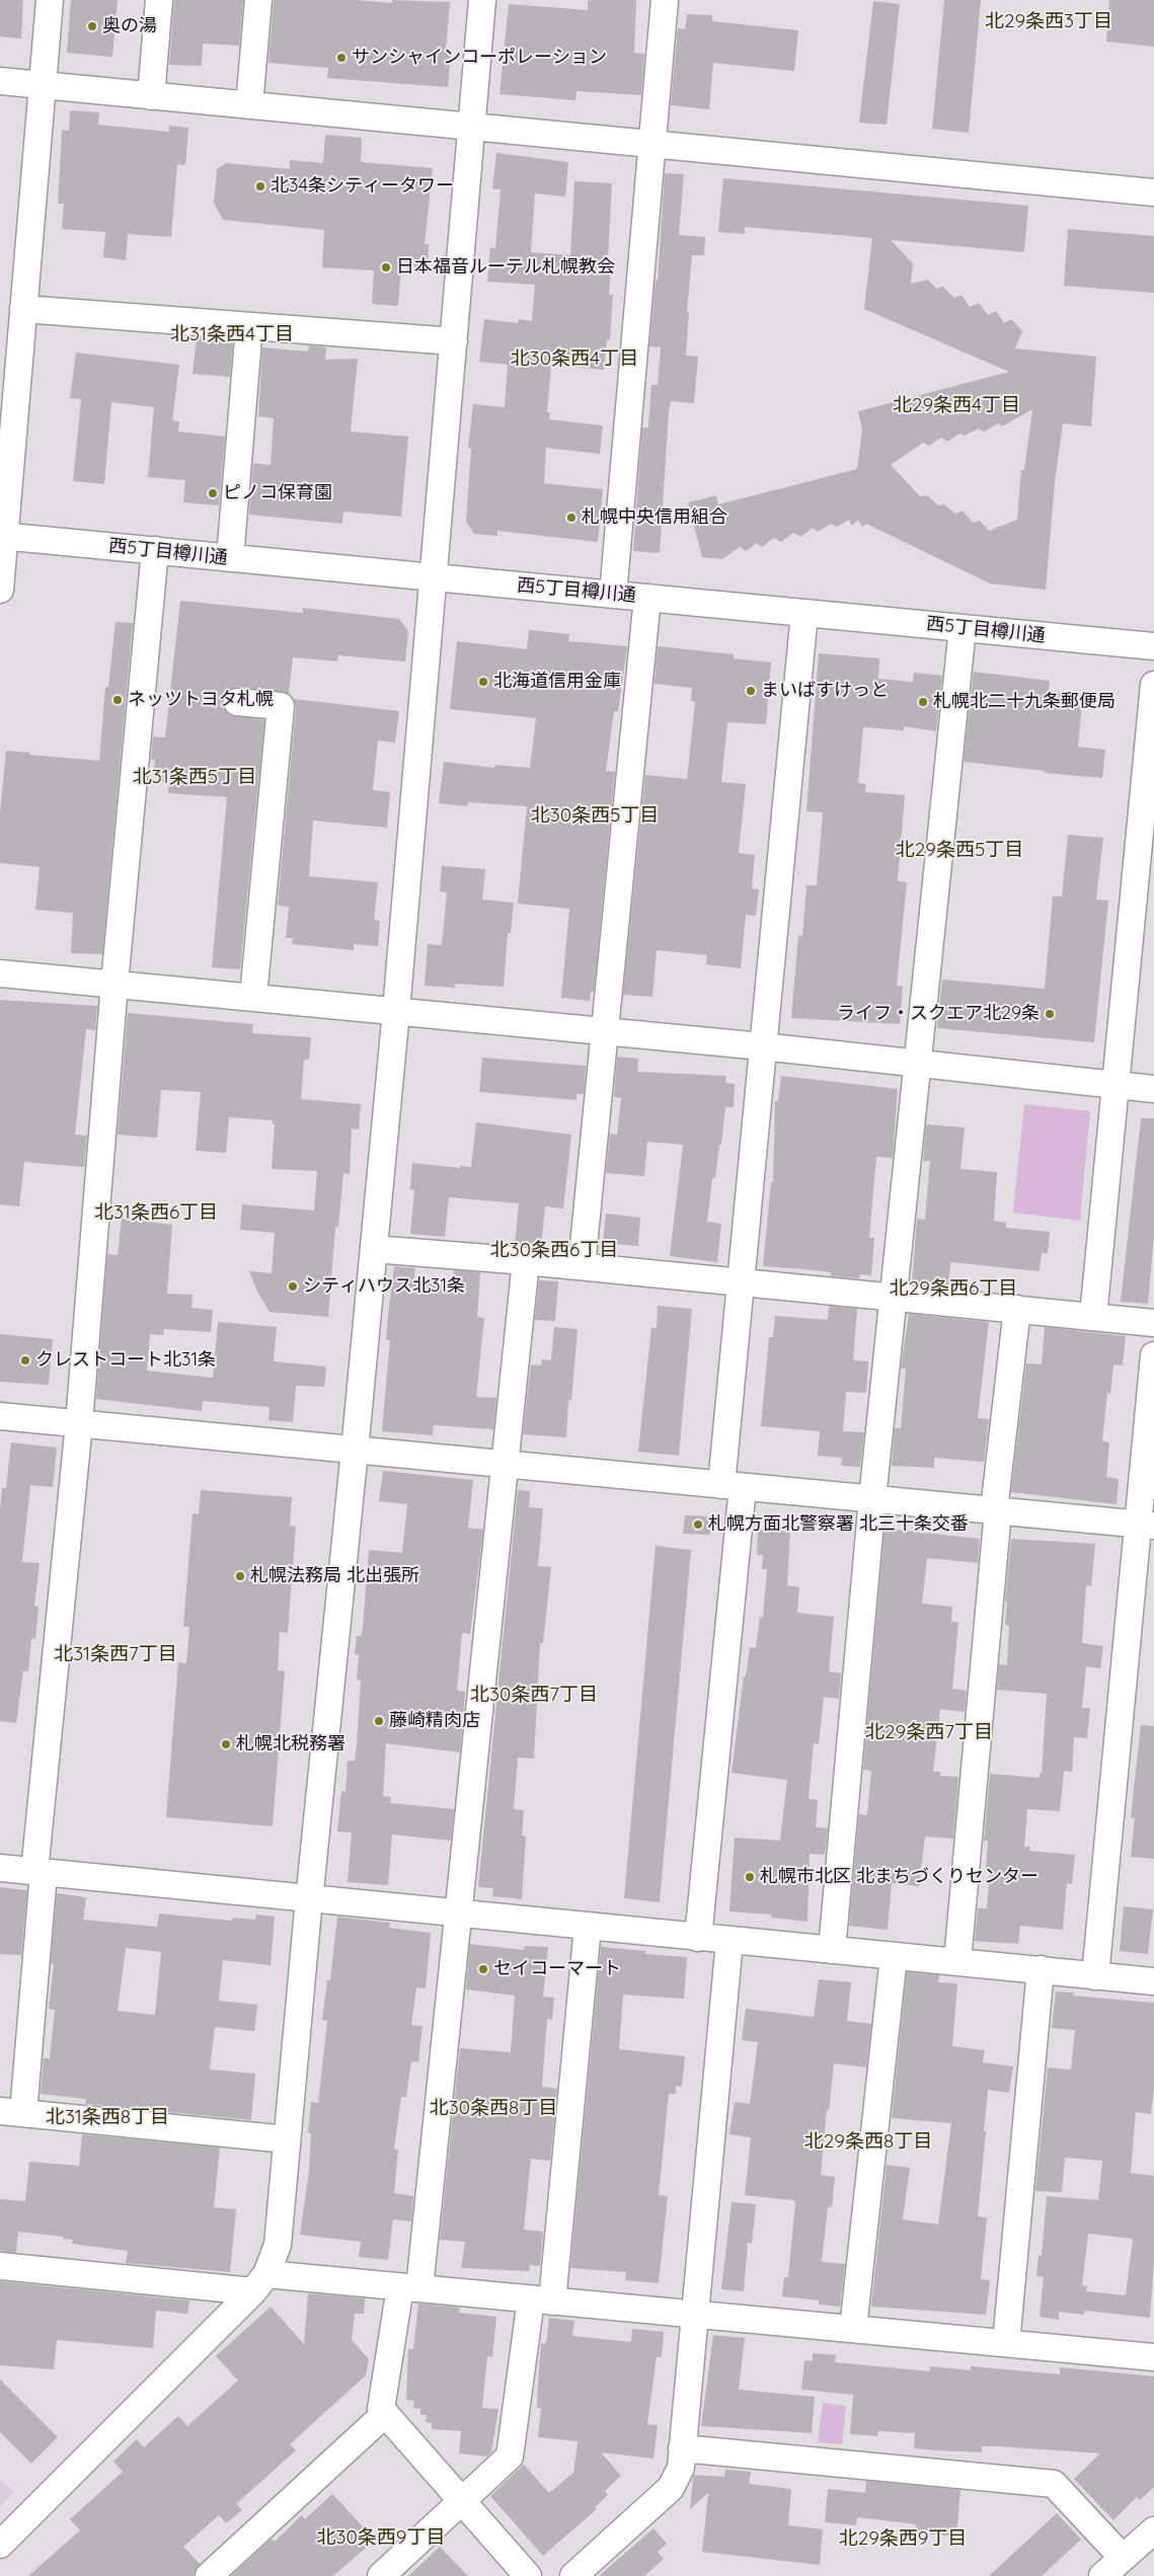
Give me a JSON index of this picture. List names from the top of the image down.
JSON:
{
  "streets": {
    "street": ["西5丁目樽川通"]
  },
  "districts": [
    "北29条西3丁目",
    "北31条西4丁目",
    "北30条西4丁目",
    "北29条西4丁目",
    "北31条西5丁目",
    "北30条西5丁目",
    "北29条西5丁目",
    "北31条西6丁目",
    "北30条西6丁目",
    "北29条西6丁目",
    "北31条西7丁目",
    "北30条西7丁目",
    "北29条西7丁目",
    "北30条西8丁目",
    "北31条西8丁目",
    "北29条西8丁目",
    "北30条西9丁目",
    "北29条西9丁目"
  ],
  "places": [
    "奥の湯",
    "サンシャインコーポレーション",
    "北34条シティータワー",
    "日本福音ルーテル札幌教会",
    "ピノコ保育園",
    "札幌中央信用組合",
    "北海道信用金庫",
    "まいばすけっと",
    "ネッツトヨタ札幌",
    "札幌北二十九条郵便局",
    "ライフ・スクエア北29条",
    "シティハウス北31条",
    "クレストコート北31条",
    "札幌方面北警察署 北三十条交番",
    "札幌法務局 北出張所",
    "藤崎精肉店",
    "札幌北税務署",
    "札幌市北区 北まちづくりセンター",
    "セイコーマート"
  ]
}
